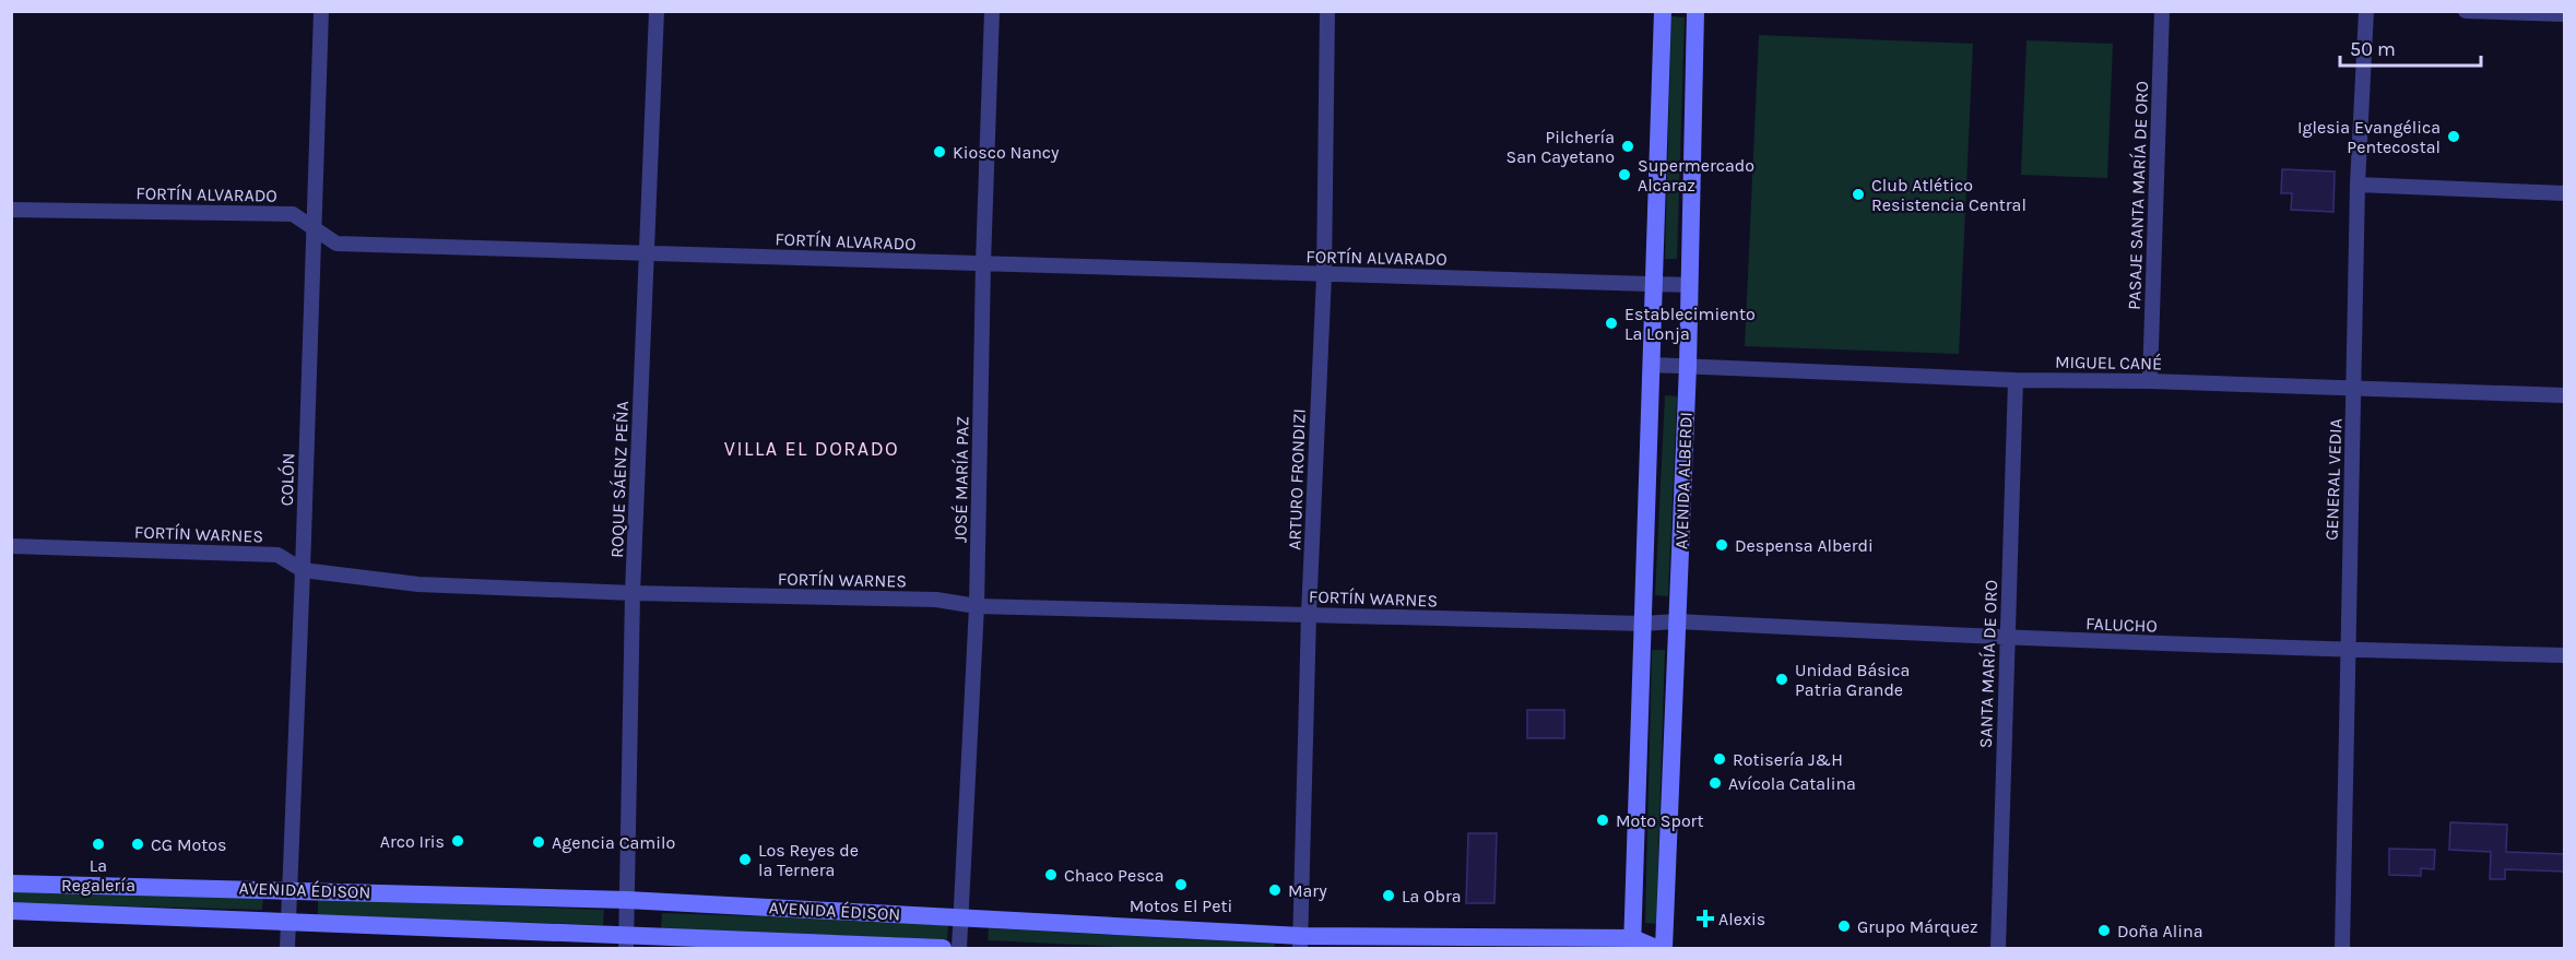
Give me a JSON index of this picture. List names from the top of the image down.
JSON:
{
  "streets": {
    "main road": ["AVENIDA ALBERDI", "AVENIDA ÉDISON"],
    "street": [
      "FORTÍN ALVARADO",
      "PASAJE SANTA MARÍA DE ORO",
      "MIGUEL CANÉ",
      "COLÓN",
      "ROQUE SÁENZ PEÑA",
      "JOSÉ MARÍA PAZ",
      "ARTURO FRONDIZI",
      "GENERAL VEDIA",
      "FORTÍN WARNES",
      "FALUCHO",
      "SANTA MARÍA DE ORO"
    ]
  },
  "crossings": [
    ["FORTÍN ALVARADO", "COLÓN"],
    ["FORTÍN ALVARADO", "ROQUE SÁENZ PEÑA"],
    ["FORTÍN ALVARADO", "JOSÉ MARÍA PAZ"],
    ["FORTÍN ALVARADO", "ARTURO FRONDIZI"],
    ["FORTÍN ALVARADO", "AVENIDA ALBERDI"],
    ["PASAJE SANTA MARÍA DE ORO", "MIGUEL CANÉ"],
    ["MIGUEL CANÉ", "GENERAL VEDIA"],
    ["MIGUEL CANÉ", "AVENIDA ALBERDI"],
    ["MIGUEL CANÉ", "SANTA MARÍA DE ORO"],
    ["COLÓN", "FORTÍN WARNES"],
    ["COLÓN", "AVENIDA ÉDISON"],
    ["ROQUE SÁENZ PEÑA", "FORTÍN WARNES"],
    ["ROQUE SÁENZ PEÑA", "AVENIDA ÉDISON"],
    ["JOSÉ MARÍA PAZ", "FORTÍN WARNES"],
    ["JOSÉ MARÍA PAZ", "AVENIDA ÉDISON"],
    ["ARTURO FRONDIZI", "FORTÍN WARNES"],
    ["ARTURO FRONDIZI", "AVENIDA ÉDISON"],
    ["GENERAL VEDIA", "FALUCHO"],
    ["AVENIDA ALBERDI", "FORTÍN WARNES"],
    ["AVENIDA ALBERDI", "FALUCHO"],
    ["AVENIDA ALBERDI", "AVENIDA ÉDISON"],
    ["FORTÍN WARNES", "FALUCHO"],
    ["FALUCHO", "SANTA MARÍA DE ORO"]
  ],
  "districts": ["VILLA EL DORADO"],
  "places": {
    "other": [
      "Iglesia Evangélica Pentecostal",
      "Pilchería San Cayetano",
      "Kiosco Nancy",
      "Supermercado Alcaraz",
      "Club Atlético Resistencia Central",
      "Establecimiento La Lonja",
      "Despensa Alberdi",
      "Unidad Básica Patria Grande",
      "Rotisería J&H",
      "Avícola Catalina",
      "Moto Sport",
      "Arco Iris",
      "Agencia Camilo",
      "La Regalería",
      "CG Motos",
      "Los Reyes de la Ternera",
      "Chaco Pesca",
      "Motos El Peti",
      "Mary",
      "La Obra",
      "Grupo Márquez",
      "Doña Alina"
    ],
    "health": ["Alexis"]
  },
  "scale_bar": "50 m"
}
